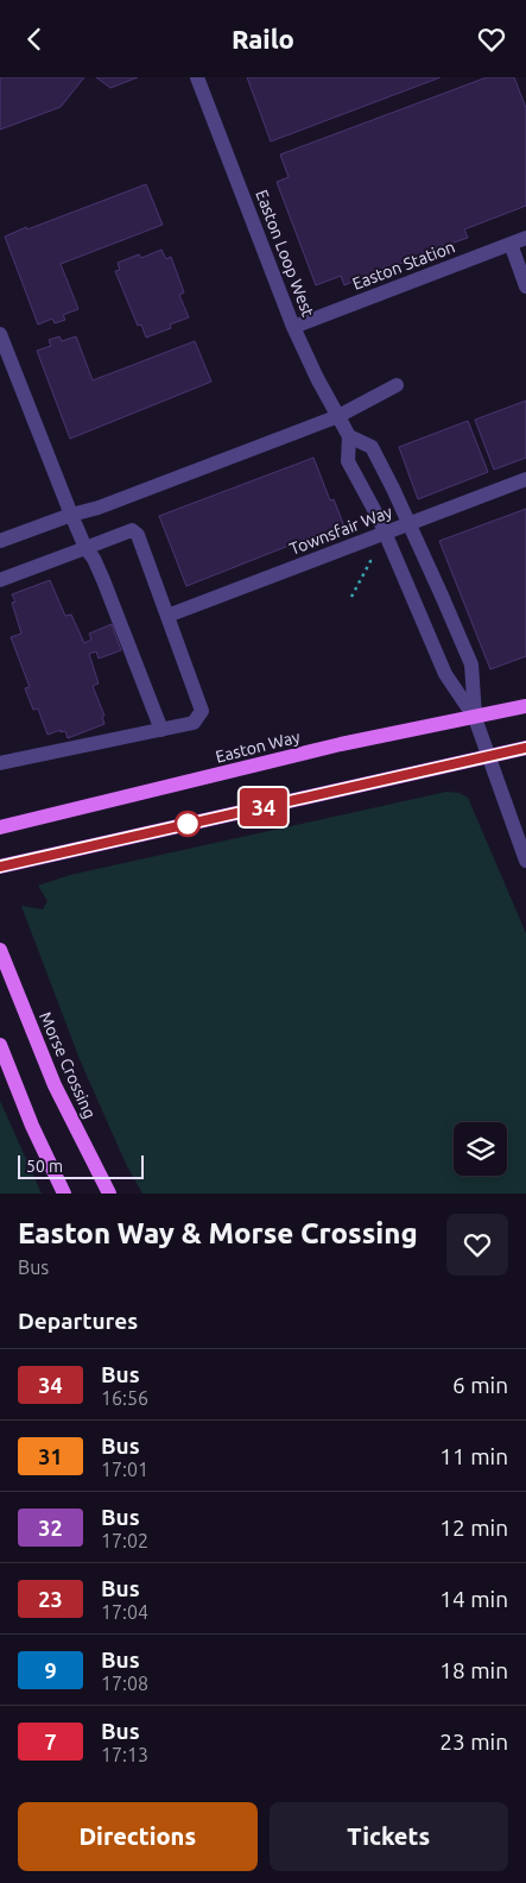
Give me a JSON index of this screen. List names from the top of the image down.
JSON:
{
  "streets": {
    "main road": ["Easton Way", "Morse Crossing"],
    "street": ["Easton Loop West", "Easton Station", "Townsfair Way"]
  },
  "crossings": [
    ["Easton Loop West", "Easton Station"],
    ["Easton Loop West", "Townsfair Way"],
    ["Easton Loop West", "Easton Way"]
  ],
  "lines": ["bus line 34"],
  "scale_bar": "50 m",
  "page": {
    "header": "Railo",
    "on_map": "34",
    "scale": "50 m",
    "heading": [
      ["Easton Way & Morse Crossing", "Bus"],
      "Departures"
    ],
    "list": [
      {
        "mark": "34",
        "name": "Bus",
        "note": "16:56",
        "value": "6 min"
      },
      {
        "mark": "31",
        "name": "Bus",
        "note": "17:01",
        "value": "11 min"
      },
      {
        "mark": "32",
        "name": "Bus",
        "note": "17:02",
        "value": "12 min"
      },
      {
        "mark": "23",
        "name": "Bus",
        "note": "17:04",
        "value": "14 min"
      },
      {
        "mark": "9",
        "name": "Bus",
        "note": "17:08",
        "value": "18 min"
      },
      {
        "mark": "7",
        "name": "Bus",
        "note": "17:13",
        "value": "23 min"
      }
    ],
    "buttons": ["Directions", "Tickets"]
  }
}
